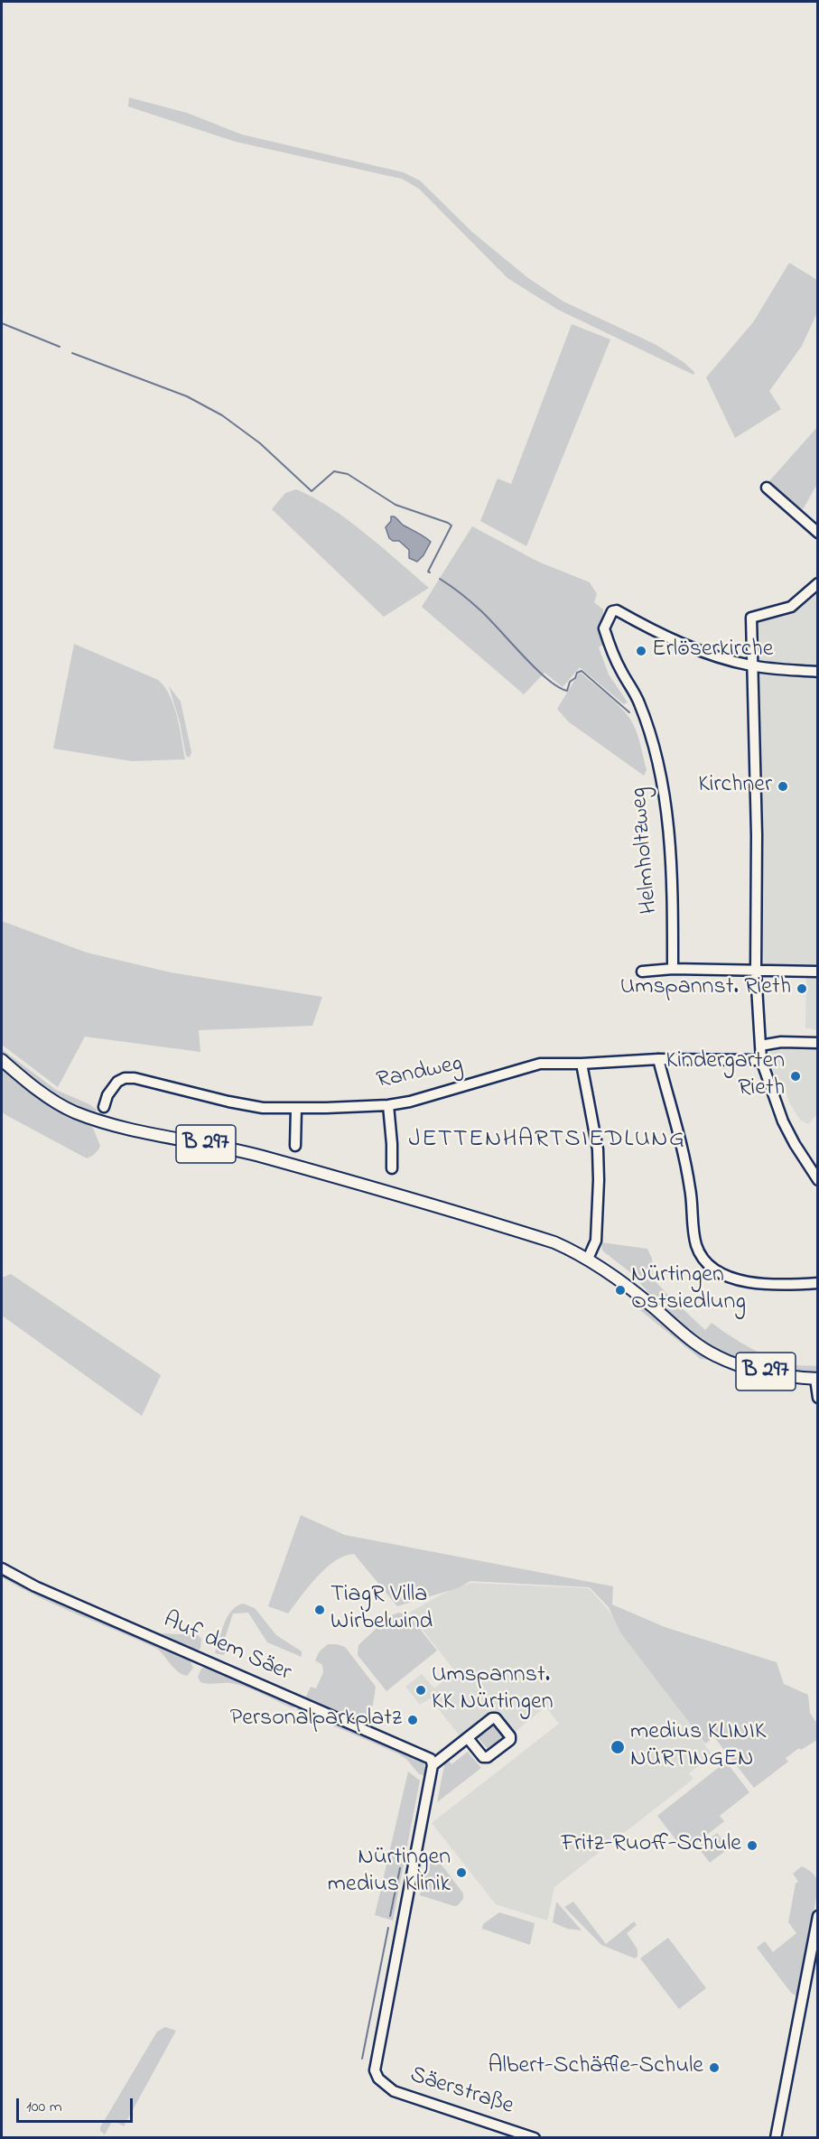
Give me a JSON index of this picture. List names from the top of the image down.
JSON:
{
  "streets": {
    "main road": ["B 297"],
    "street": [
      "Helmholtzweg",
      "Randweg",
      "Auf dem Säer",
      "Säerstraße"
    ]
  },
  "crossings": [
    ["Auf dem Säer", "Säerstraße"]
  ],
  "districts": ["JETTENHARTSIEDLUNG"],
  "places": [
    "Erlöserkirche",
    "Kirchner",
    "Umspannst. Rieth",
    "Kindergarten Rieth",
    "Nürtingen Ostsiedlung",
    "TiagR Villa Wirbelwind",
    "Umspannst. KK Nürtingen",
    "Personalparkplatz",
    "medius KLINIK NÜRTINGEN",
    "Fritz-Ruoff-Schule",
    "Nürtingen medius Klinik",
    "Albert-Schäffle-Schule"
  ],
  "scale_bar": "100 m"
}
